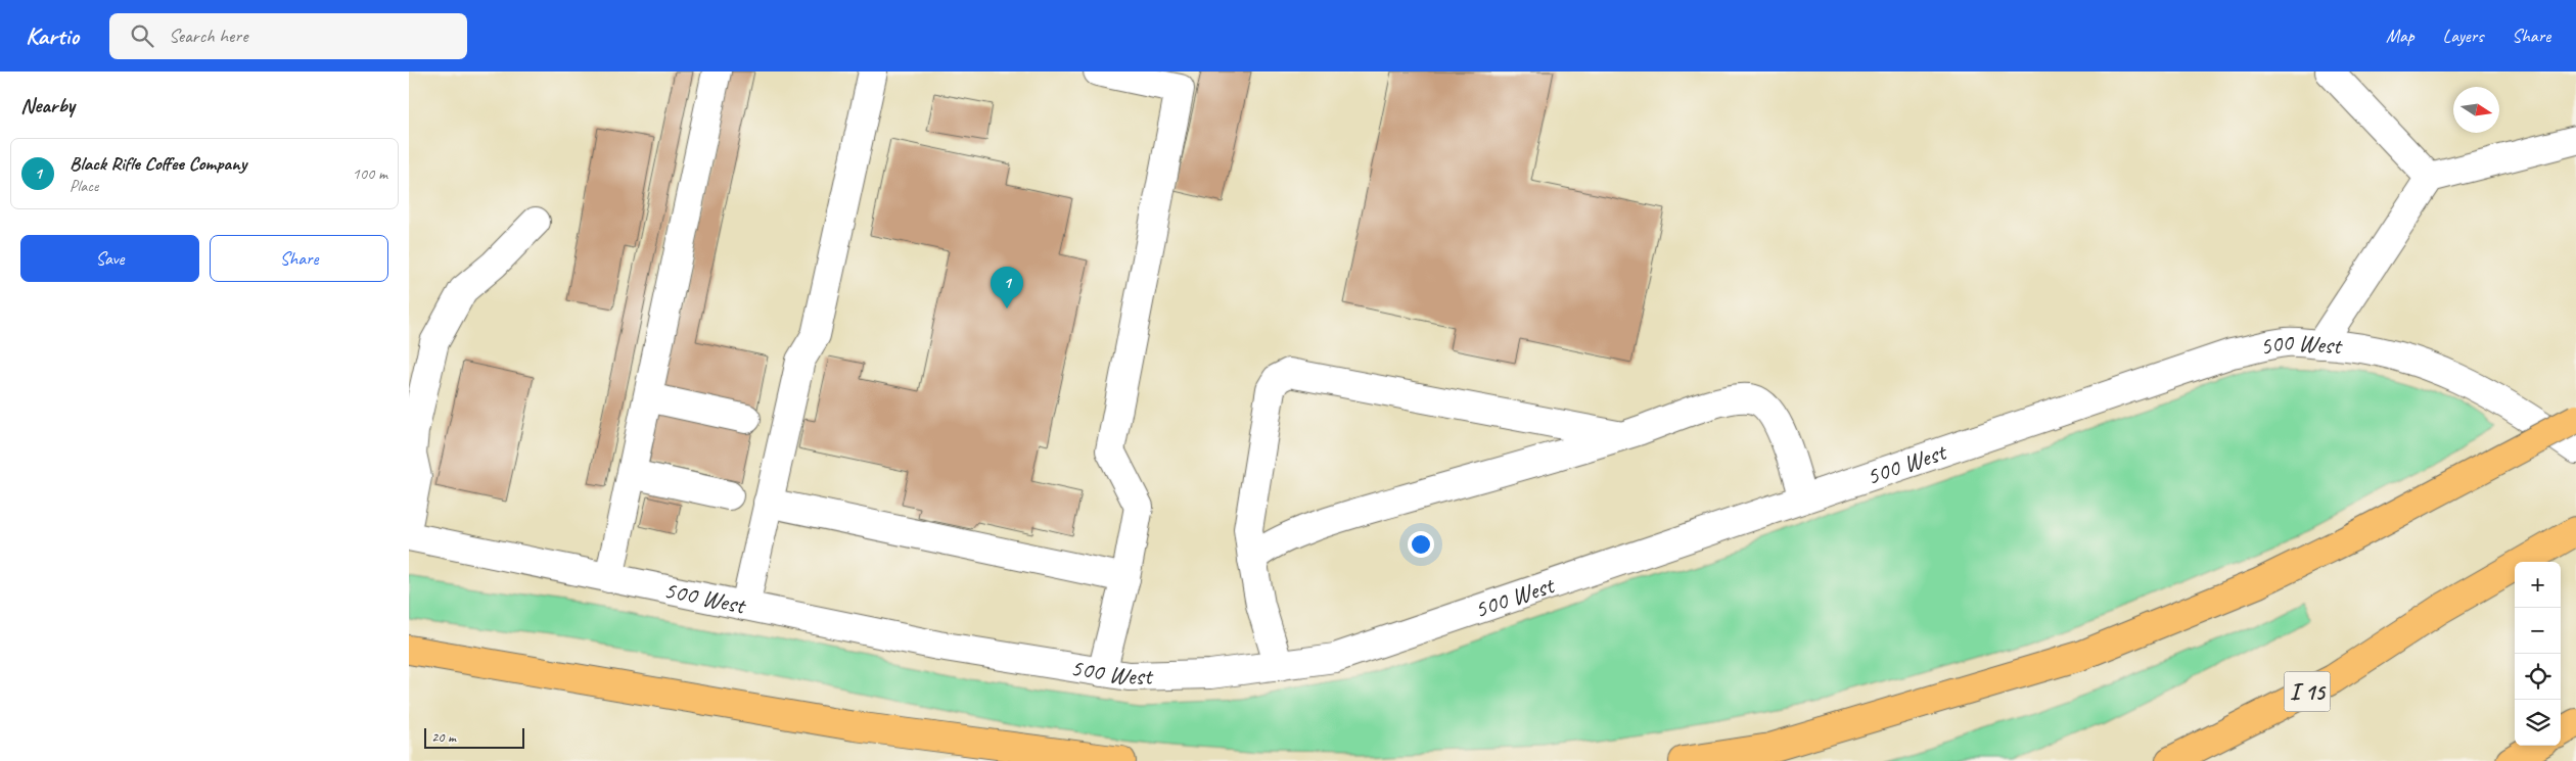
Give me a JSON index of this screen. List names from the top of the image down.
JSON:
{
  "streets": {
    "highway": ["I 15"],
    "street": ["500 West"]
  },
  "scale_bar": "20 m",
  "north": "right",
  "page": {
    "header": "Kartio",
    "search": "Search here",
    "nav": ["Map", "Layers", "Share"],
    "heading": "Nearby",
    "list": [
      {
        "mark": "1",
        "name": "Black Rifle Coffee Company",
        "note": "Place",
        "value": "100 m"
      }
    ],
    "buttons": ["Save", "Share"],
    "pins": "1",
    "map_buttons": ["+", "−"],
    "scale": "20 m"
  }
}
